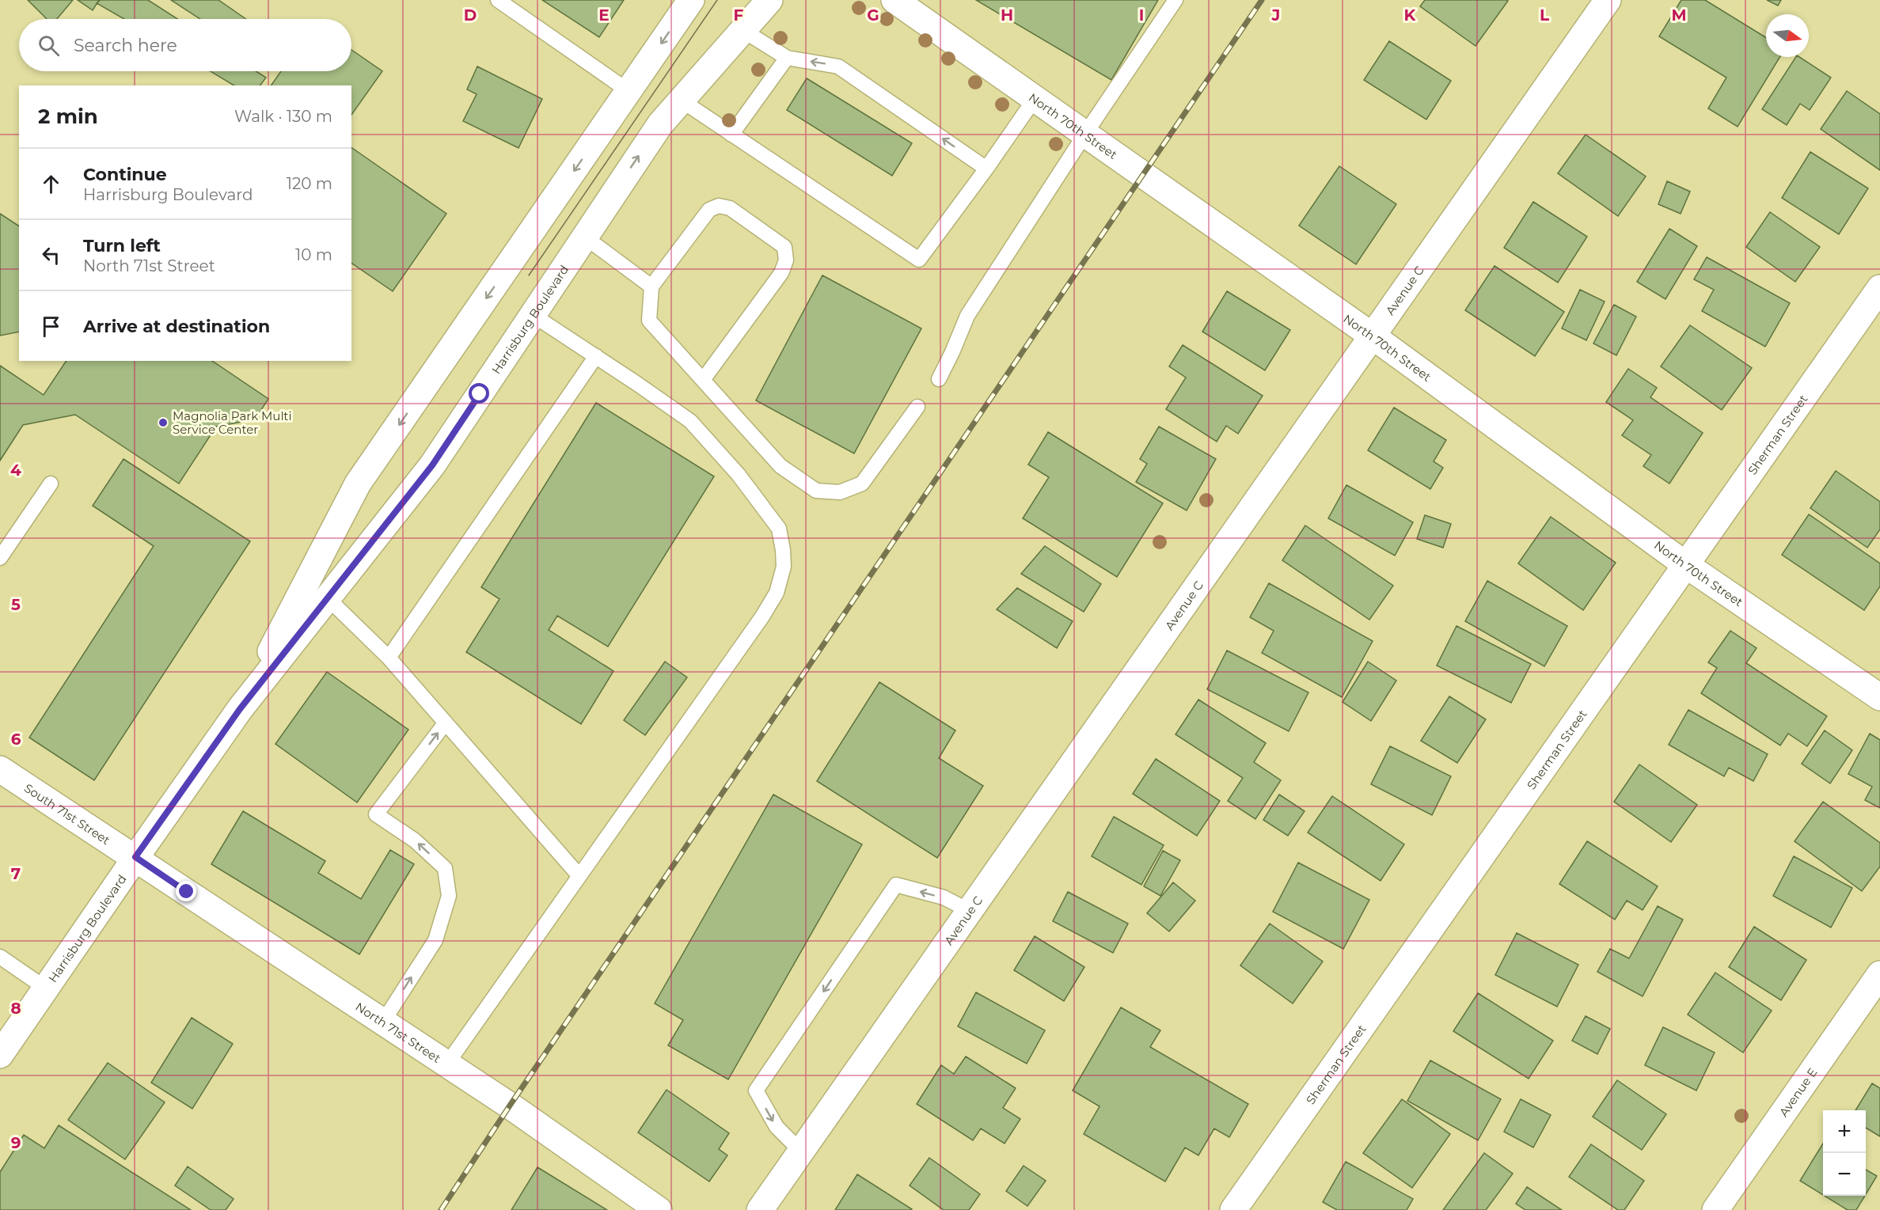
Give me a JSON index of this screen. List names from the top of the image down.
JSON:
{
  "streets": {
    "street": [
      "North 70th Street",
      "Avenue C",
      "Harrisburg Boulevard",
      "Sherman Street",
      "South 71st Street",
      "North 71st Street",
      "Avenue E"
    ]
  },
  "crossings": [
    ["North 70th Street", "Avenue C"],
    ["North 70th Street", "Sherman Street"],
    ["Harrisburg Boulevard", "South 71st Street"],
    ["Harrisburg Boulevard", "North 71st Street"],
    ["South 71st Street", "North 71st Street"]
  ],
  "places": ["Magnolia Park Multi Service Center"],
  "north": "right",
  "page": {
    "search": "Search here",
    "heading": ["2 min", "Walk · 130 m"],
    "list": [
      ["Continue", "Harrisburg Boulevard", "120 m"],
      ["Turn left", "North 71st Street", "10 m"],
      "Arrive at destination"
    ],
    "map_buttons": ["+", "−"]
  },
  "grid": {
    "columns": [
      "D",
      "E",
      "F",
      "G",
      "H",
      "I",
      "J",
      "K",
      "L",
      "M"
    ],
    "rows": [
      "4",
      "5",
      "6",
      "7",
      "8",
      "9"
    ]
  }
}
